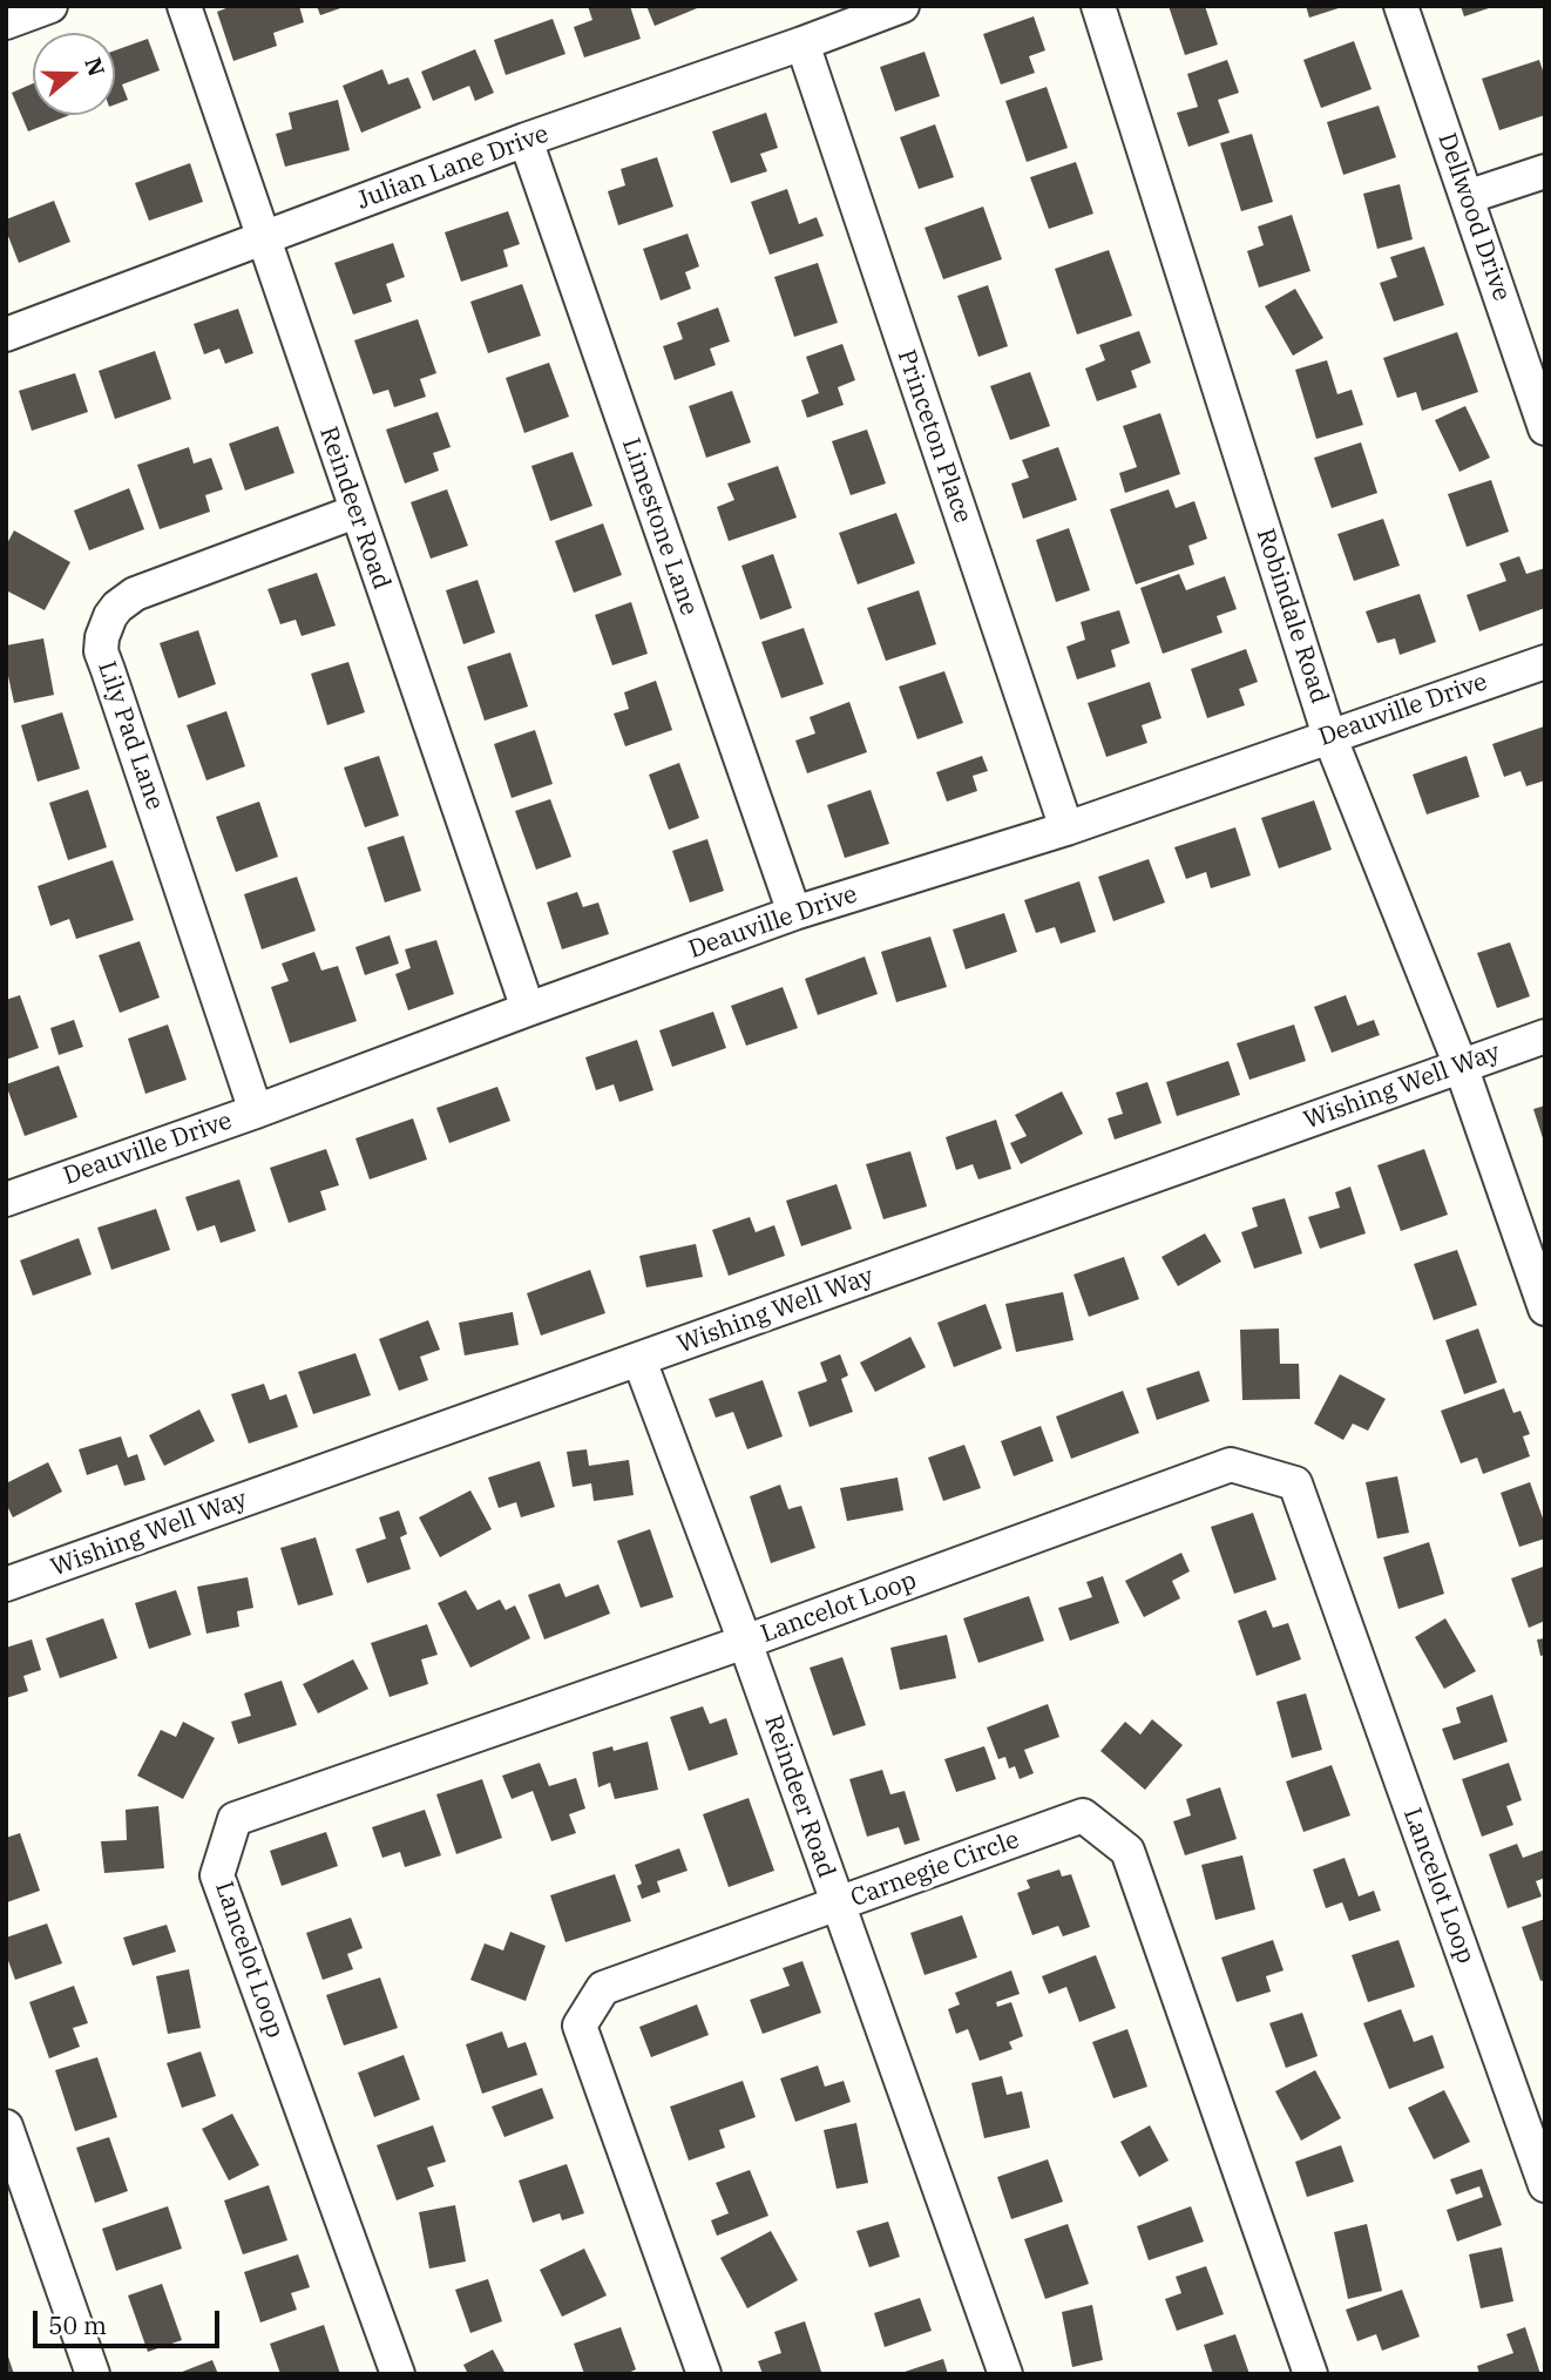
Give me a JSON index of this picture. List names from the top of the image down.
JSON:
{
  "streets": {
    "street": [
      "Julian Lane Drive",
      "Dellwood Drive",
      "Princeton Place",
      "Reindeer Road",
      "Limestone Lane",
      "Robindale Road",
      "Deauville Drive",
      "Lily Pad Lane",
      "Wishing Well Way",
      "Lancelot Loop",
      "Carnegie Circle"
    ]
  },
  "crossings": [
    ["Julian Lane Drive", "Princeton Place"],
    ["Julian Lane Drive", "Reindeer Road"],
    ["Julian Lane Drive", "Limestone Lane"],
    ["Princeton Place", "Deauville Drive"],
    ["Reindeer Road", "Deauville Drive"],
    ["Reindeer Road", "Lily Pad Lane"],
    ["Reindeer Road", "Wishing Well Way"],
    ["Reindeer Road", "Lancelot Loop"],
    ["Reindeer Road", "Carnegie Circle"],
    ["Limestone Lane", "Deauville Drive"],
    ["Robindale Road", "Deauville Drive"],
    ["Robindale Road", "Wishing Well Way"],
    ["Deauville Drive", "Lily Pad Lane"]
  ],
  "scale_bar": "50 m",
  "north": "right"
}
